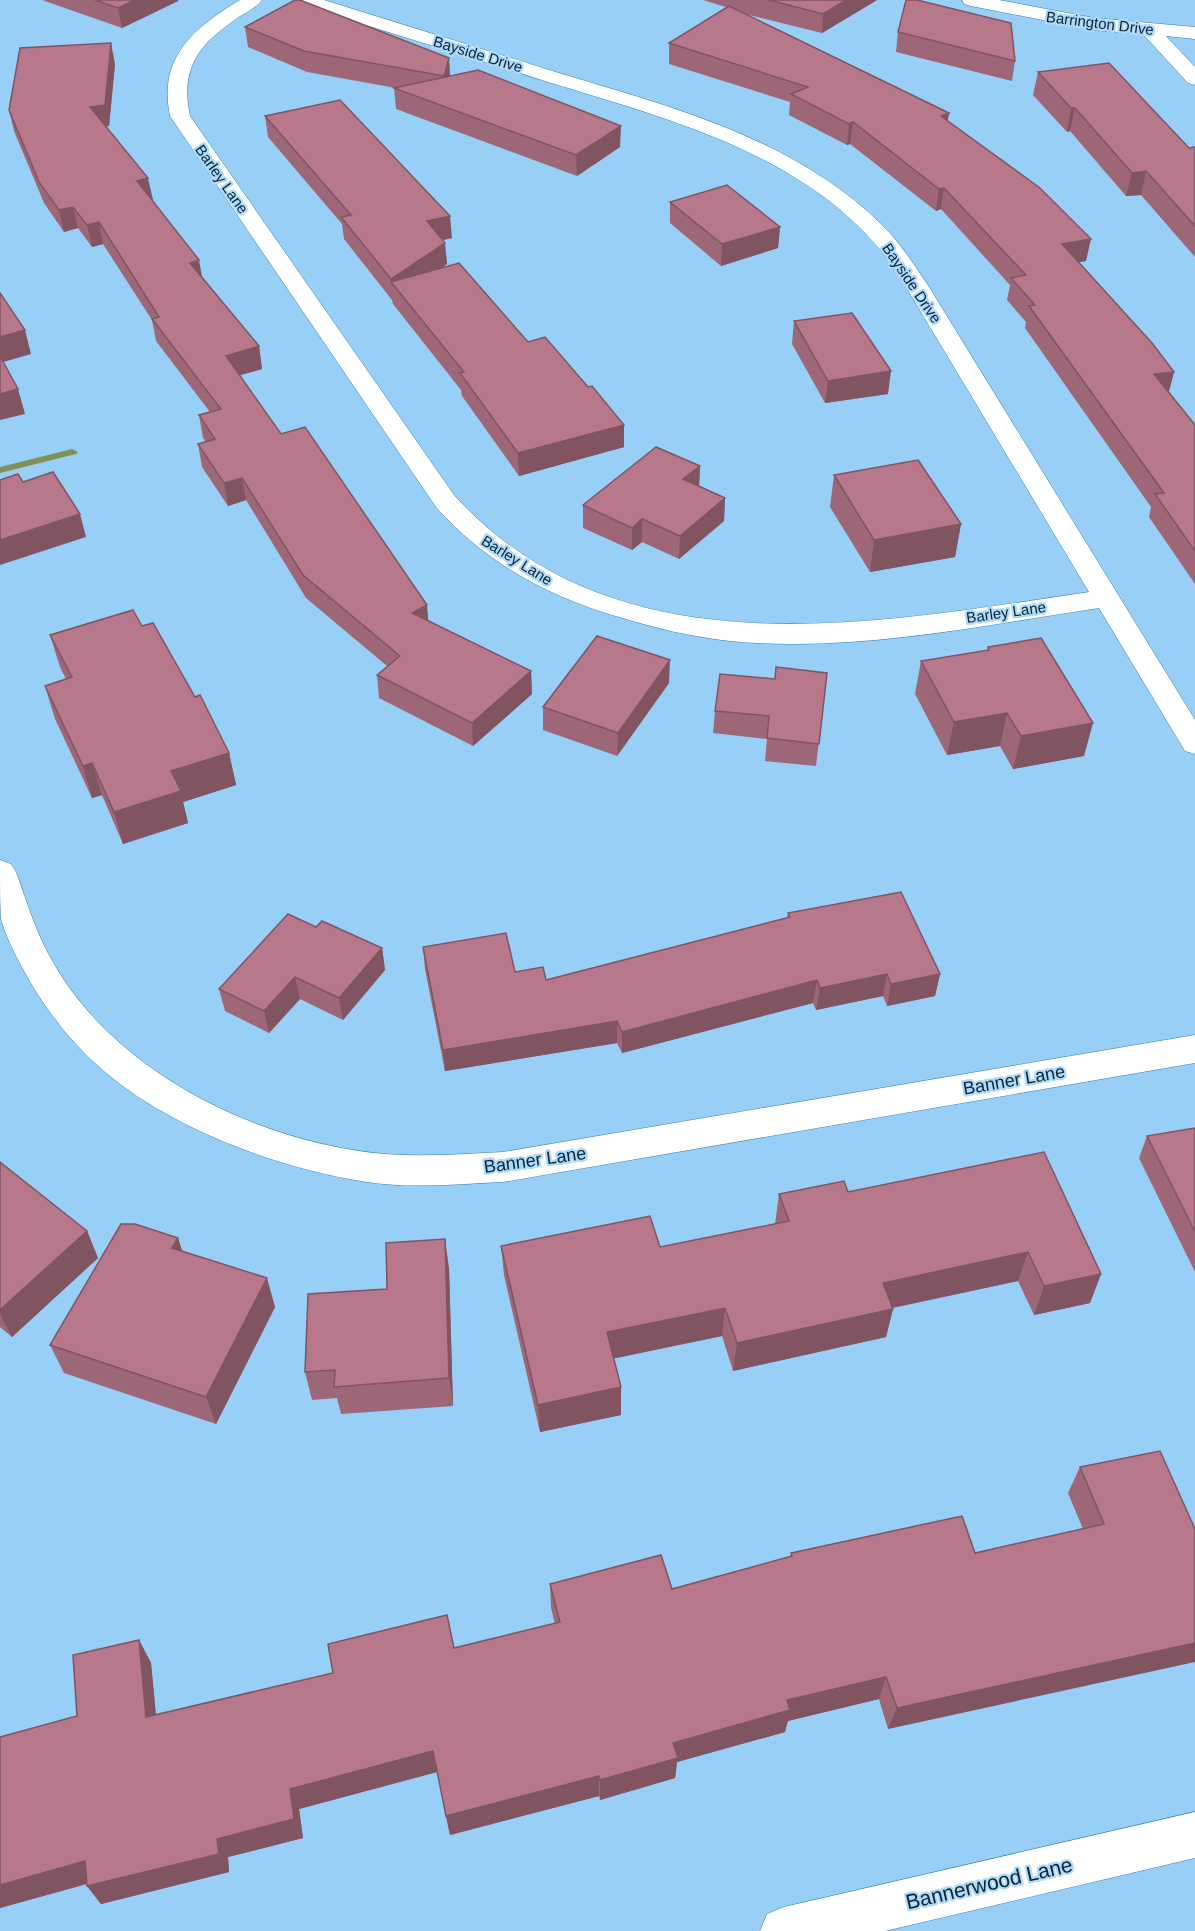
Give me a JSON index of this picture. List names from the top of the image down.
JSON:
{
  "streets": {
    "street": [
      "Barrington Drive",
      "Bayside Drive",
      "Barley Lane",
      "Banner Lane",
      "Bannerwood Lane"
    ]
  },
  "crossings": [
    ["Bayside Drive", "Barley Lane"]
  ]
}
